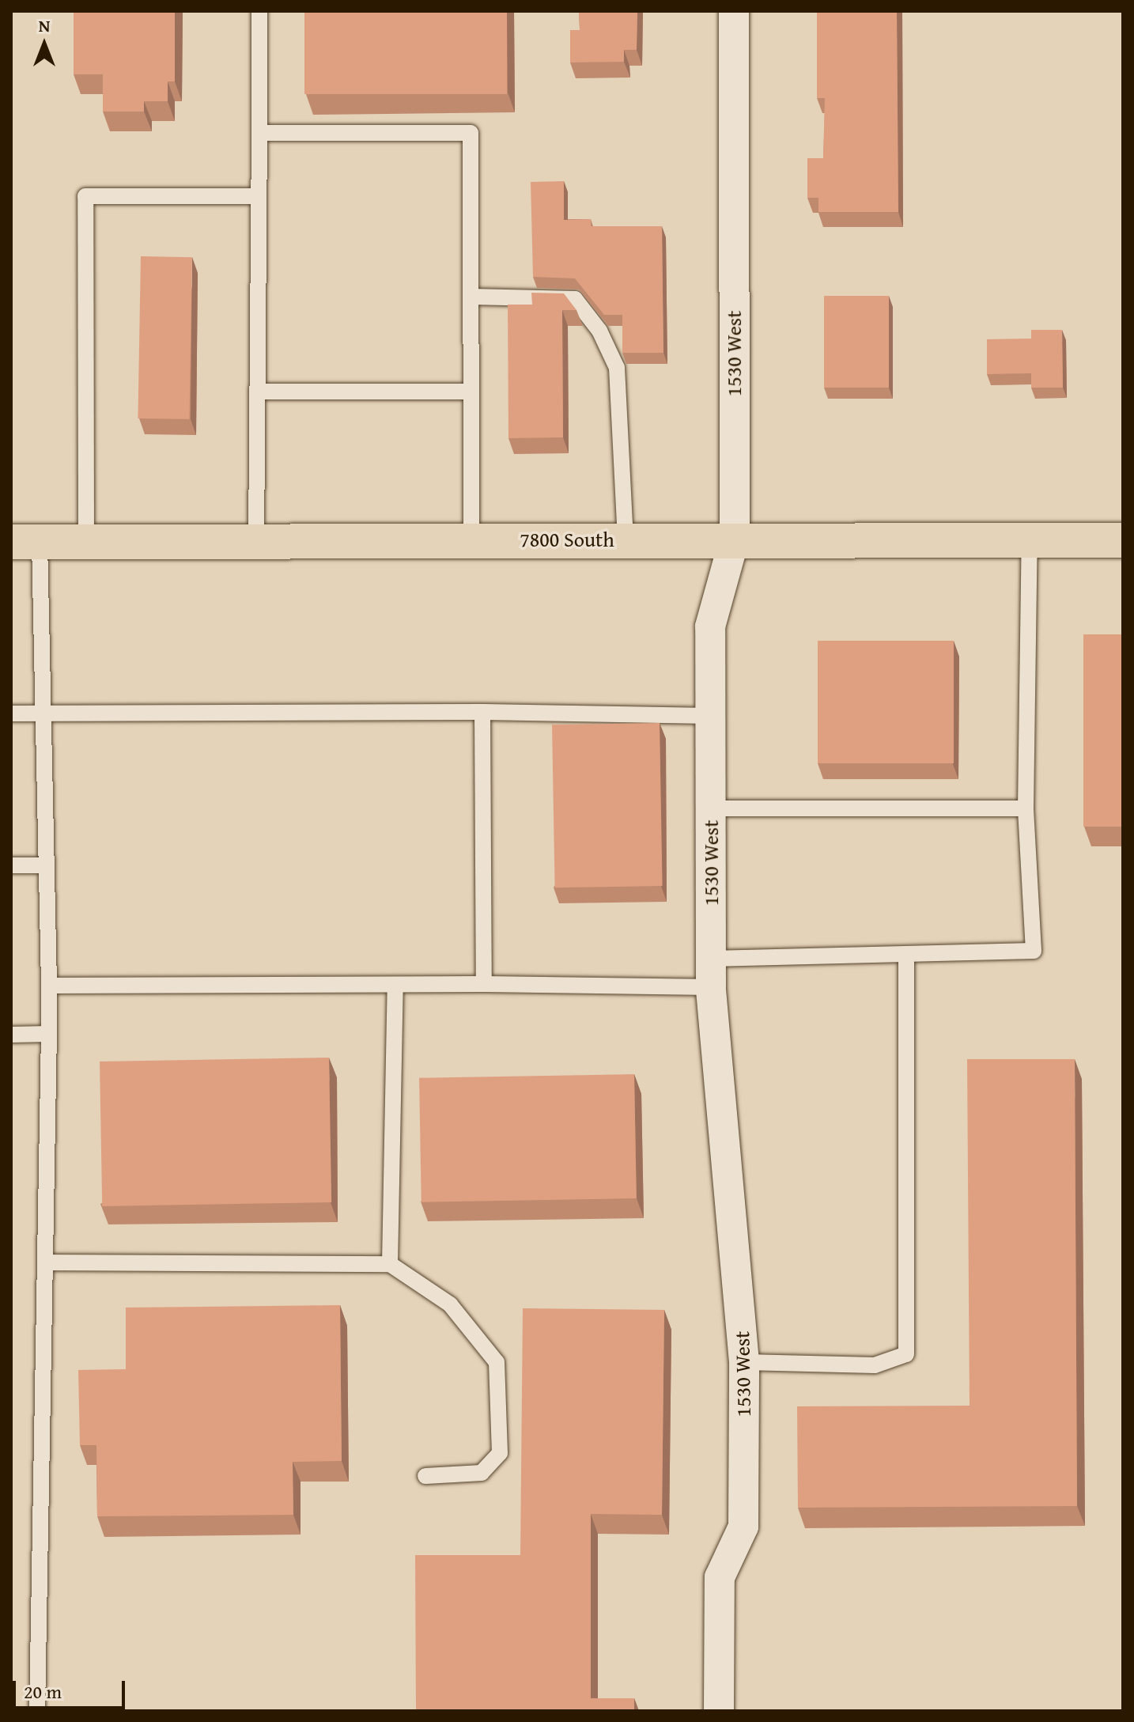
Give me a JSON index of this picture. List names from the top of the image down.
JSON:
{
  "streets": {
    "main road": ["7800 South"],
    "street": ["1530 West"]
  },
  "crossings": [
    ["1530 West", "7800 South"]
  ],
  "scale_bar": "20 m",
  "north": "top"
}
